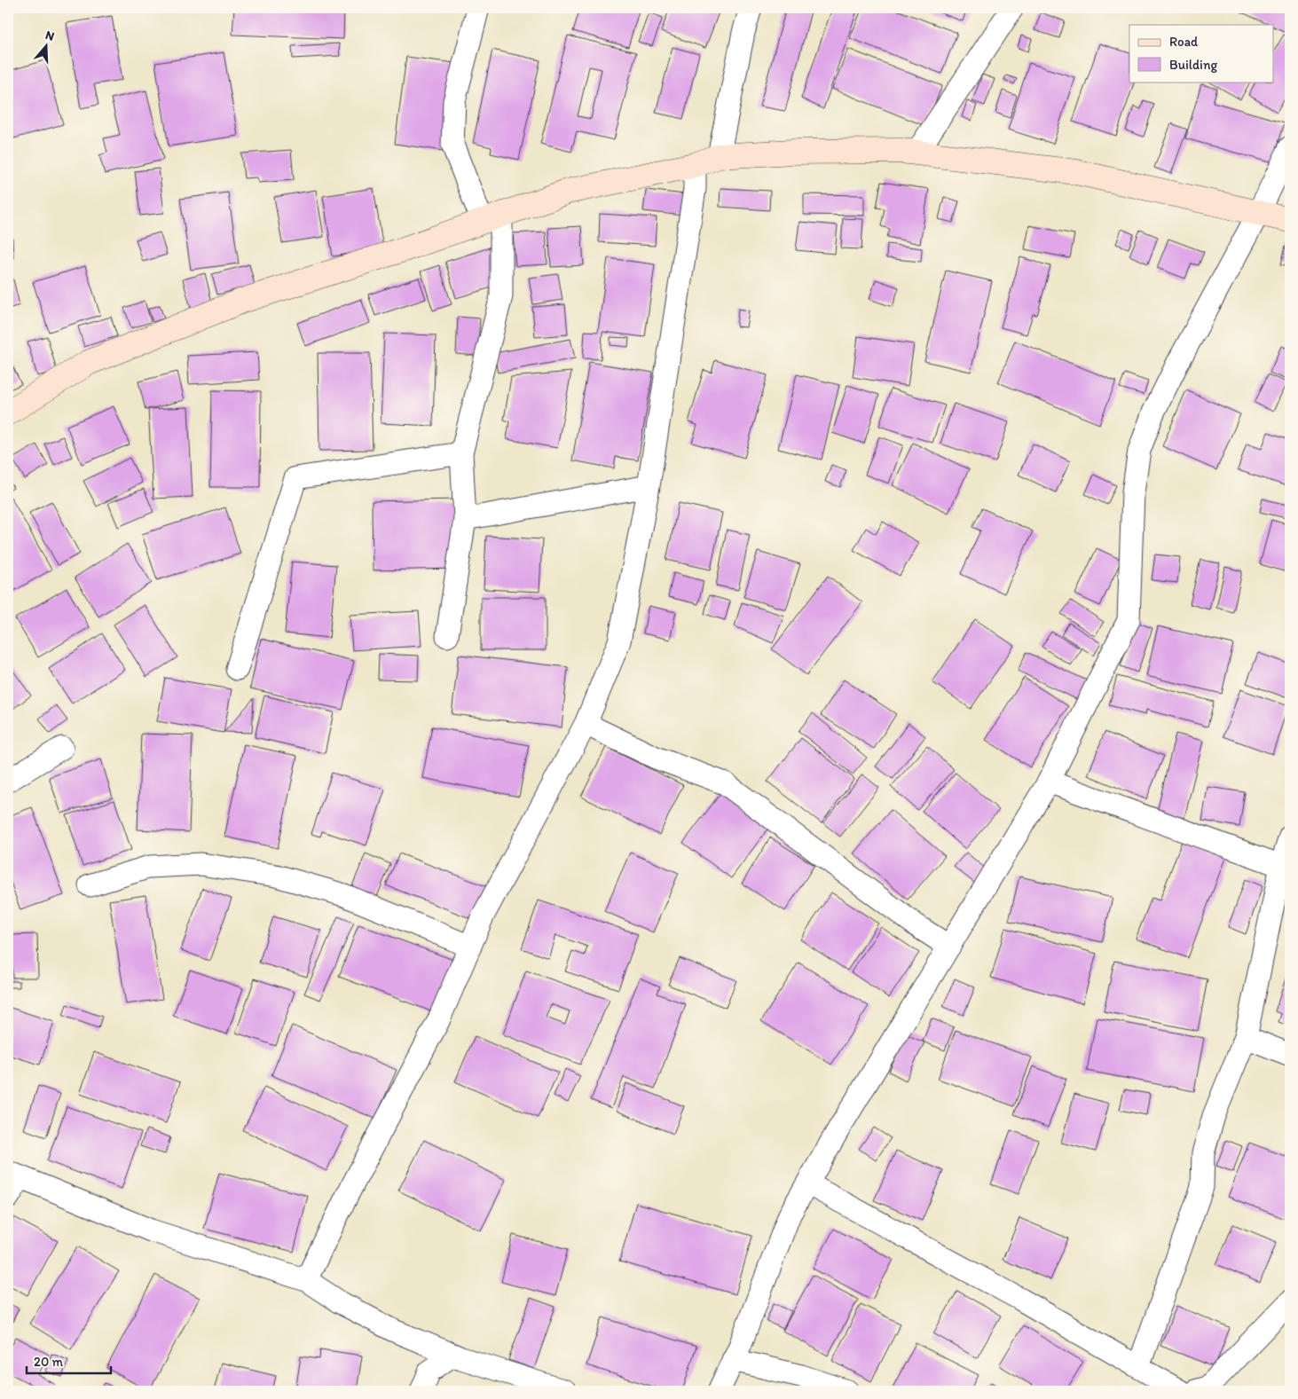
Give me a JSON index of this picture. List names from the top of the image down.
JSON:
{
  "legend": ["Road", "Building"],
  "scale_bar": "20 m",
  "north": "top"
}
